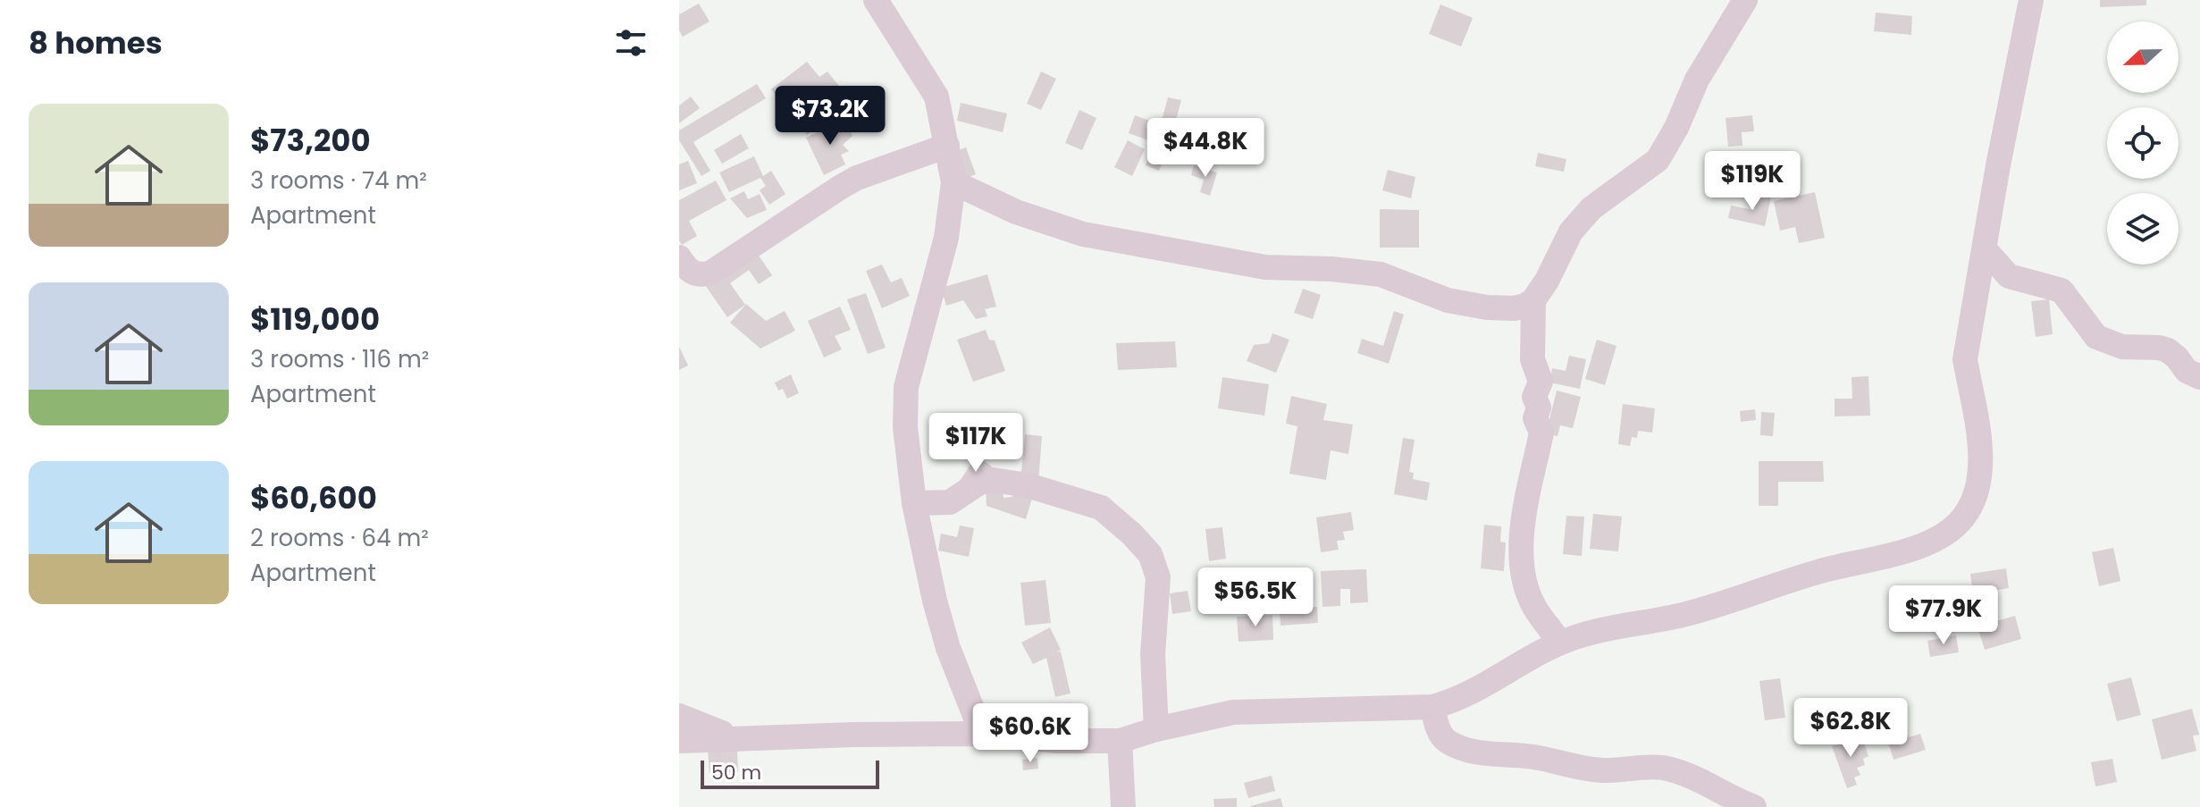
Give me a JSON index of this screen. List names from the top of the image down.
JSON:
{
  "scale_bar": "50 m",
  "north": "left",
  "page": {
    "heading": "8 homes",
    "list": [
      {
        "name": "$73,200",
        "note": "3 rooms · 74 m² · Apartment"
      },
      {
        "name": "$119,000",
        "note": "3 rooms · 116 m² · Apartment"
      },
      {
        "name": "$60,600",
        "note": "2 rooms · 64 m² · Apartment"
      }
    ],
    "price": [
      "$73.2K",
      "$44.8K",
      "$119K",
      "$117K",
      "$56.5K",
      "$77.9K",
      "$62.8K",
      "$60.6K"
    ],
    "scale": "50 m"
  }
}
